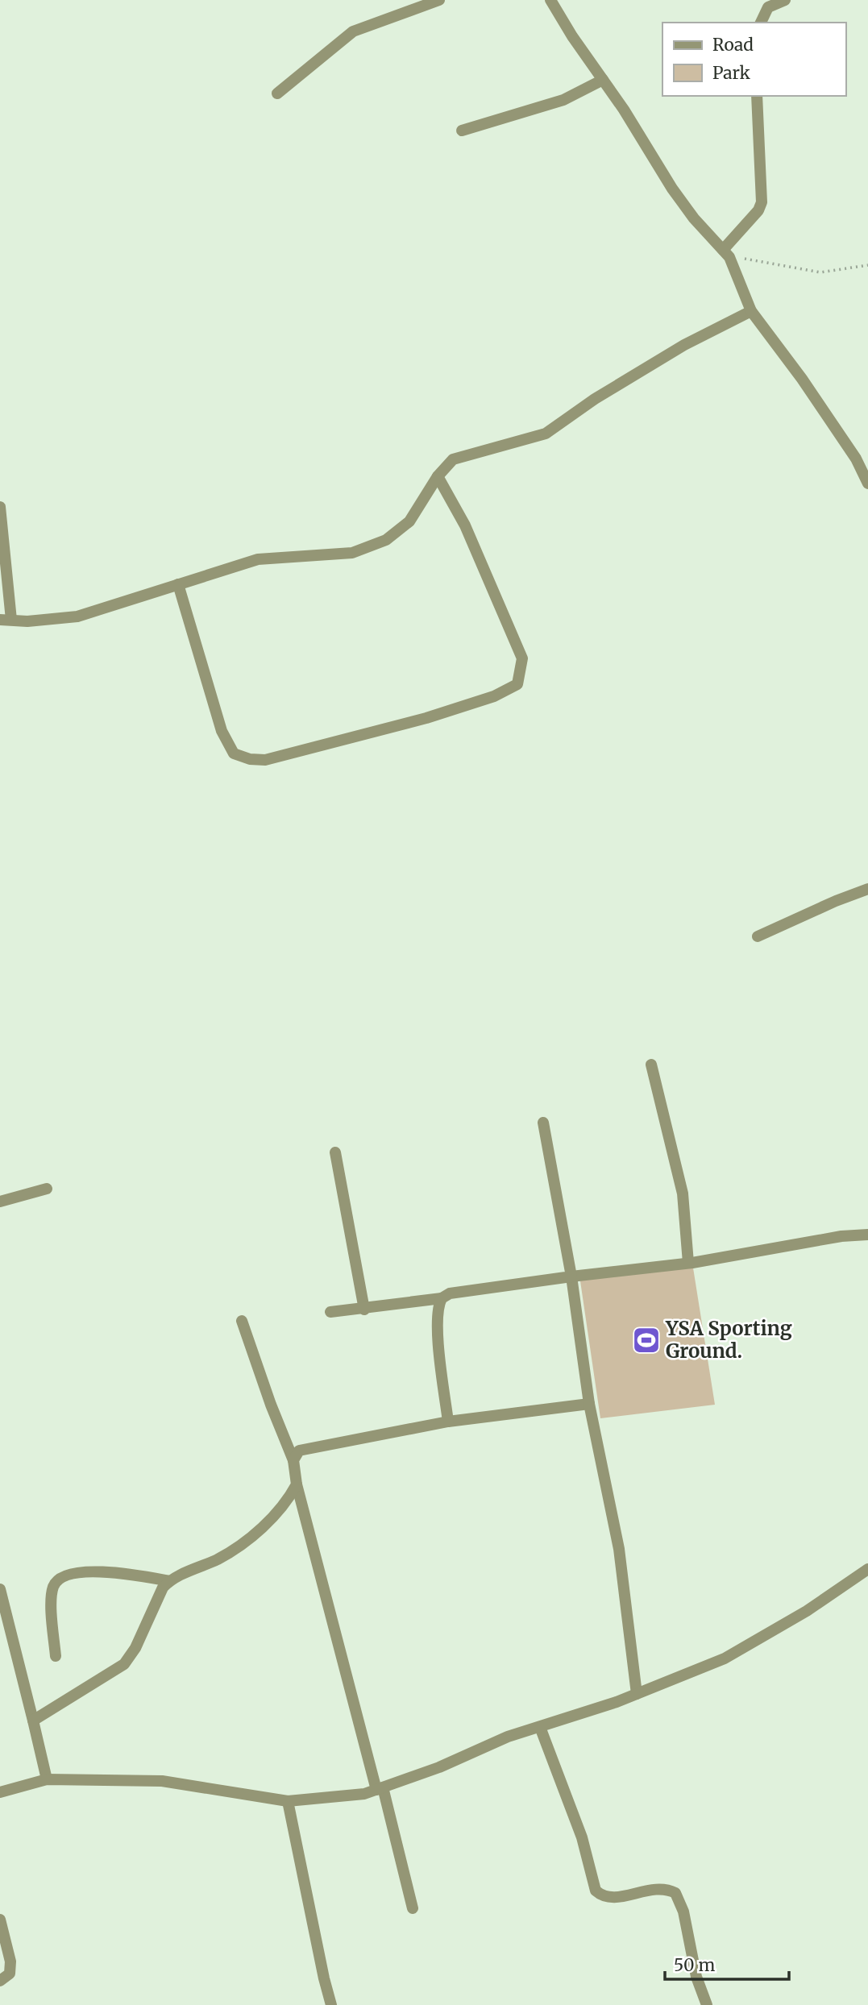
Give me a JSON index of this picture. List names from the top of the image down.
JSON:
{
  "places": {
    "sports": ["YSA Sporting Ground."]
  },
  "legend": ["Road", "Park"],
  "scale_bar": "50 m"
}
